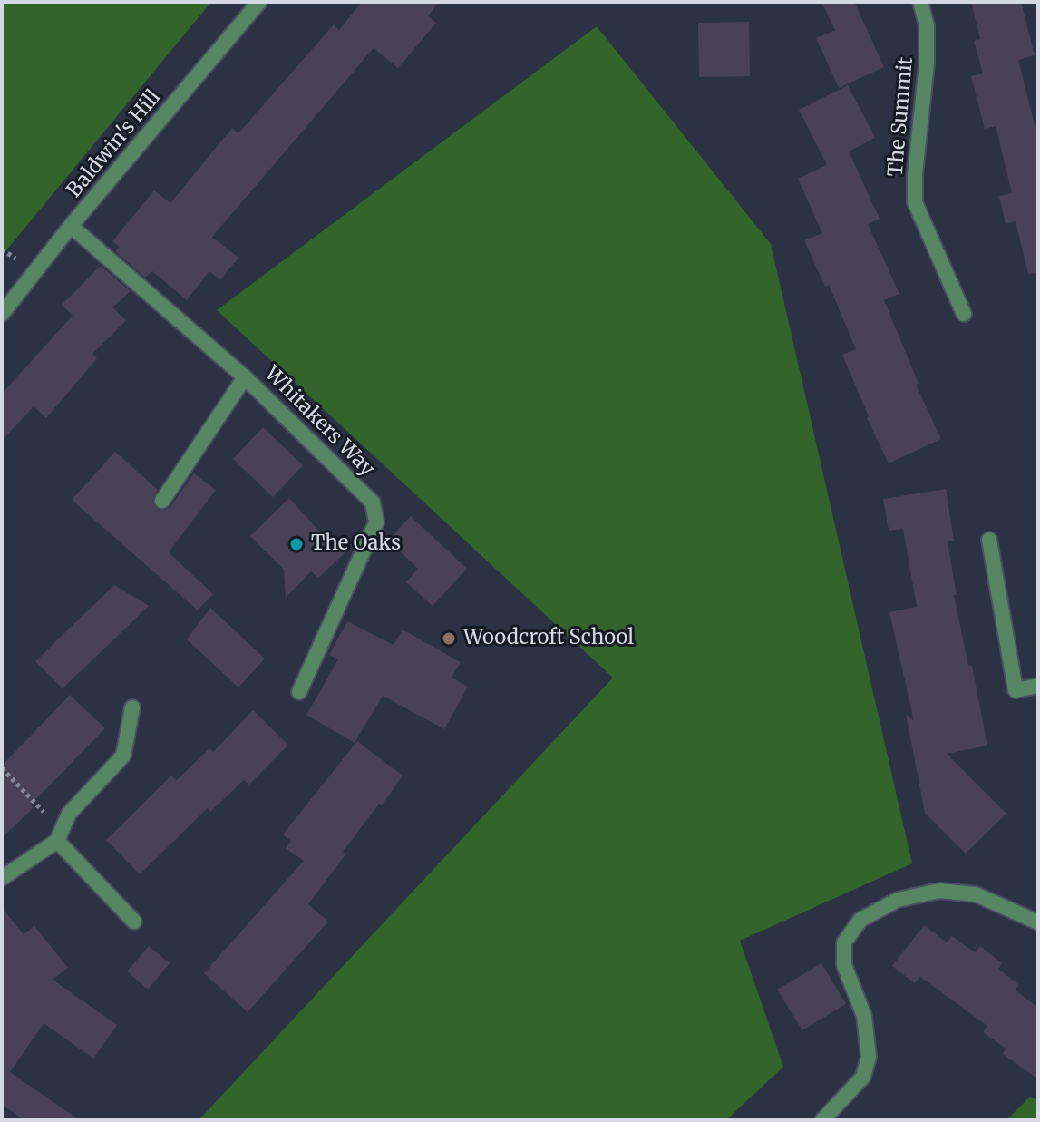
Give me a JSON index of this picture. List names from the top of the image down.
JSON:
{
  "streets": {
    "street": ["The Summit", "Baldwin's Hill", "Whitakers Way"]
  },
  "crossings": [
    ["Baldwin's Hill", "Whitakers Way"]
  ],
  "places": ["The Oaks", "Woodcroft School"]
}
